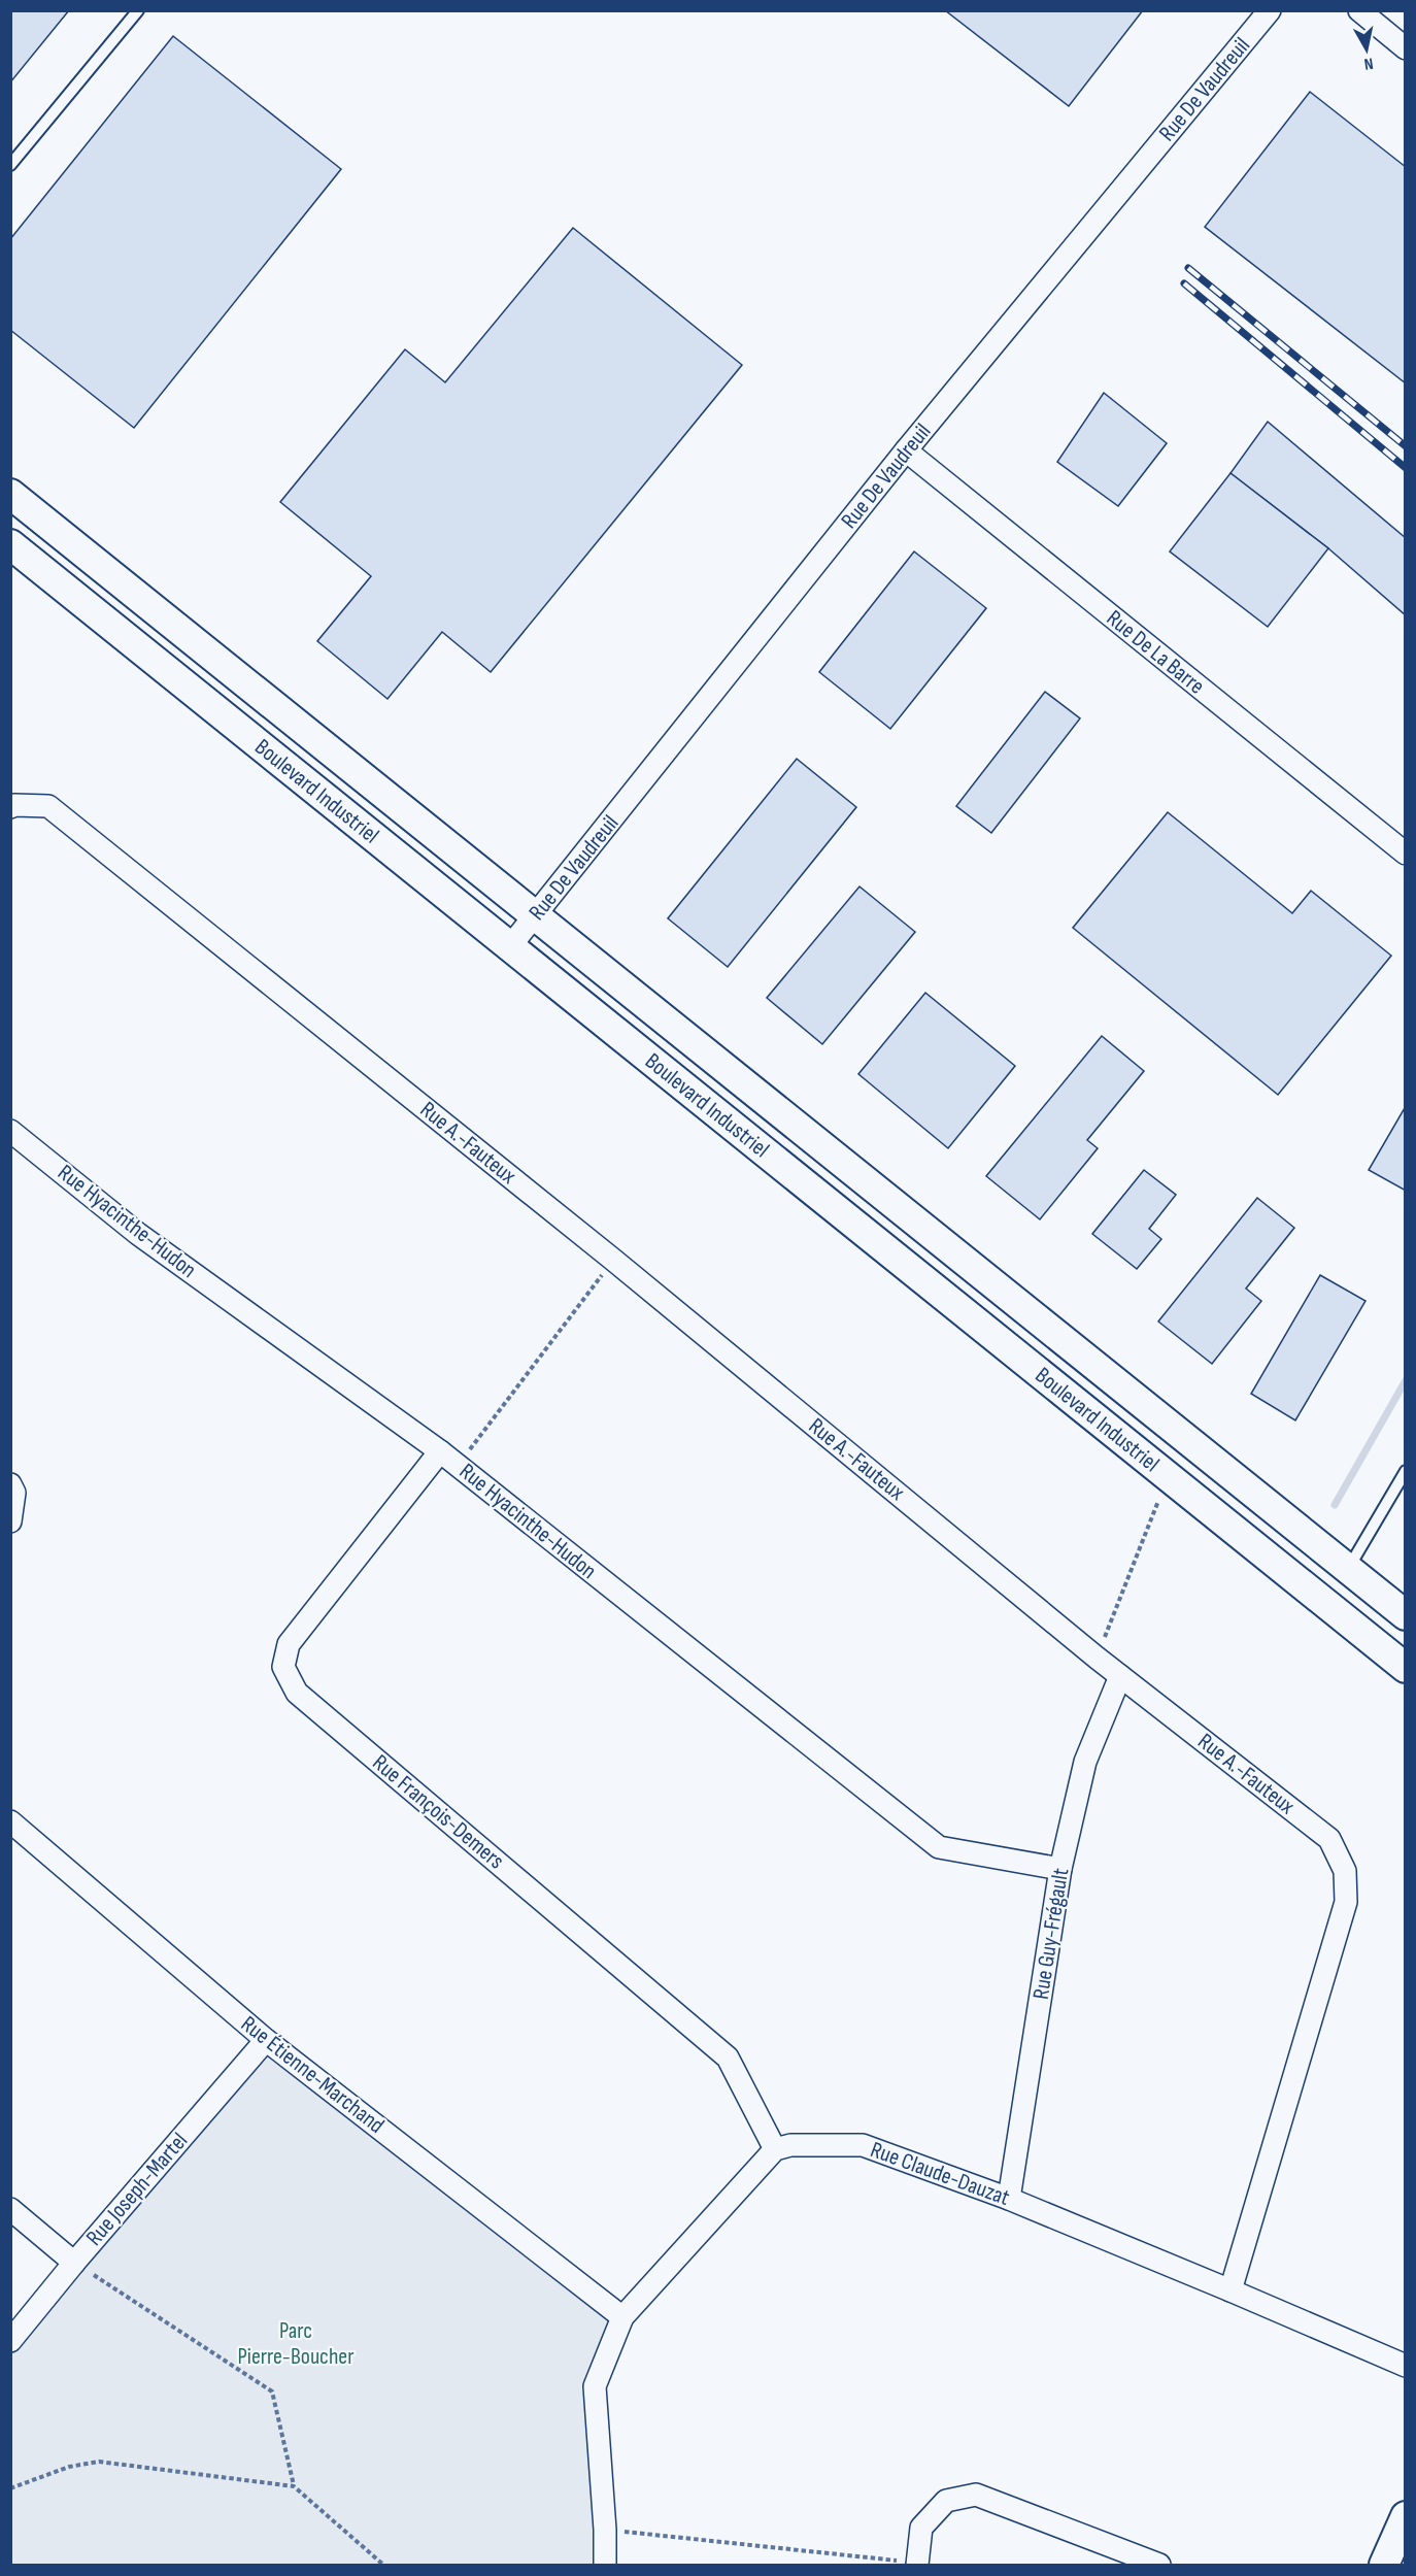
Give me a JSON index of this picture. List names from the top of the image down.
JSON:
{
  "streets": {
    "street": [
      "Rue De Vaudreuil",
      "Rue De La Barre",
      "Boulevard Industriel",
      "Rue A.-Fauteux",
      "Rue Hyacinthe-Hudon",
      "Rue François-Demers",
      "Rue Guy-Frégault",
      "Rue Étienne-Marchand",
      "Rue Claude-Dauzat",
      "Rue Joseph-Martel"
    ]
  },
  "crossings": [
    ["Rue De Vaudreuil", "Rue De La Barre"],
    ["Rue De Vaudreuil", "Boulevard Industriel"],
    ["Rue A.-Fauteux", "Rue Guy-Frégault"],
    ["Rue A.-Fauteux", "Rue Claude-Dauzat"],
    ["Rue Hyacinthe-Hudon", "Rue François-Demers"],
    ["Rue Hyacinthe-Hudon", "Rue Guy-Frégault"],
    ["Rue François-Demers", "Rue Claude-Dauzat"],
    ["Rue Guy-Frégault", "Rue Claude-Dauzat"],
    ["Rue Étienne-Marchand", "Rue Joseph-Martel"]
  ],
  "parks": ["Parc Pierre-Boucher"],
  "north": "bottom"
}
